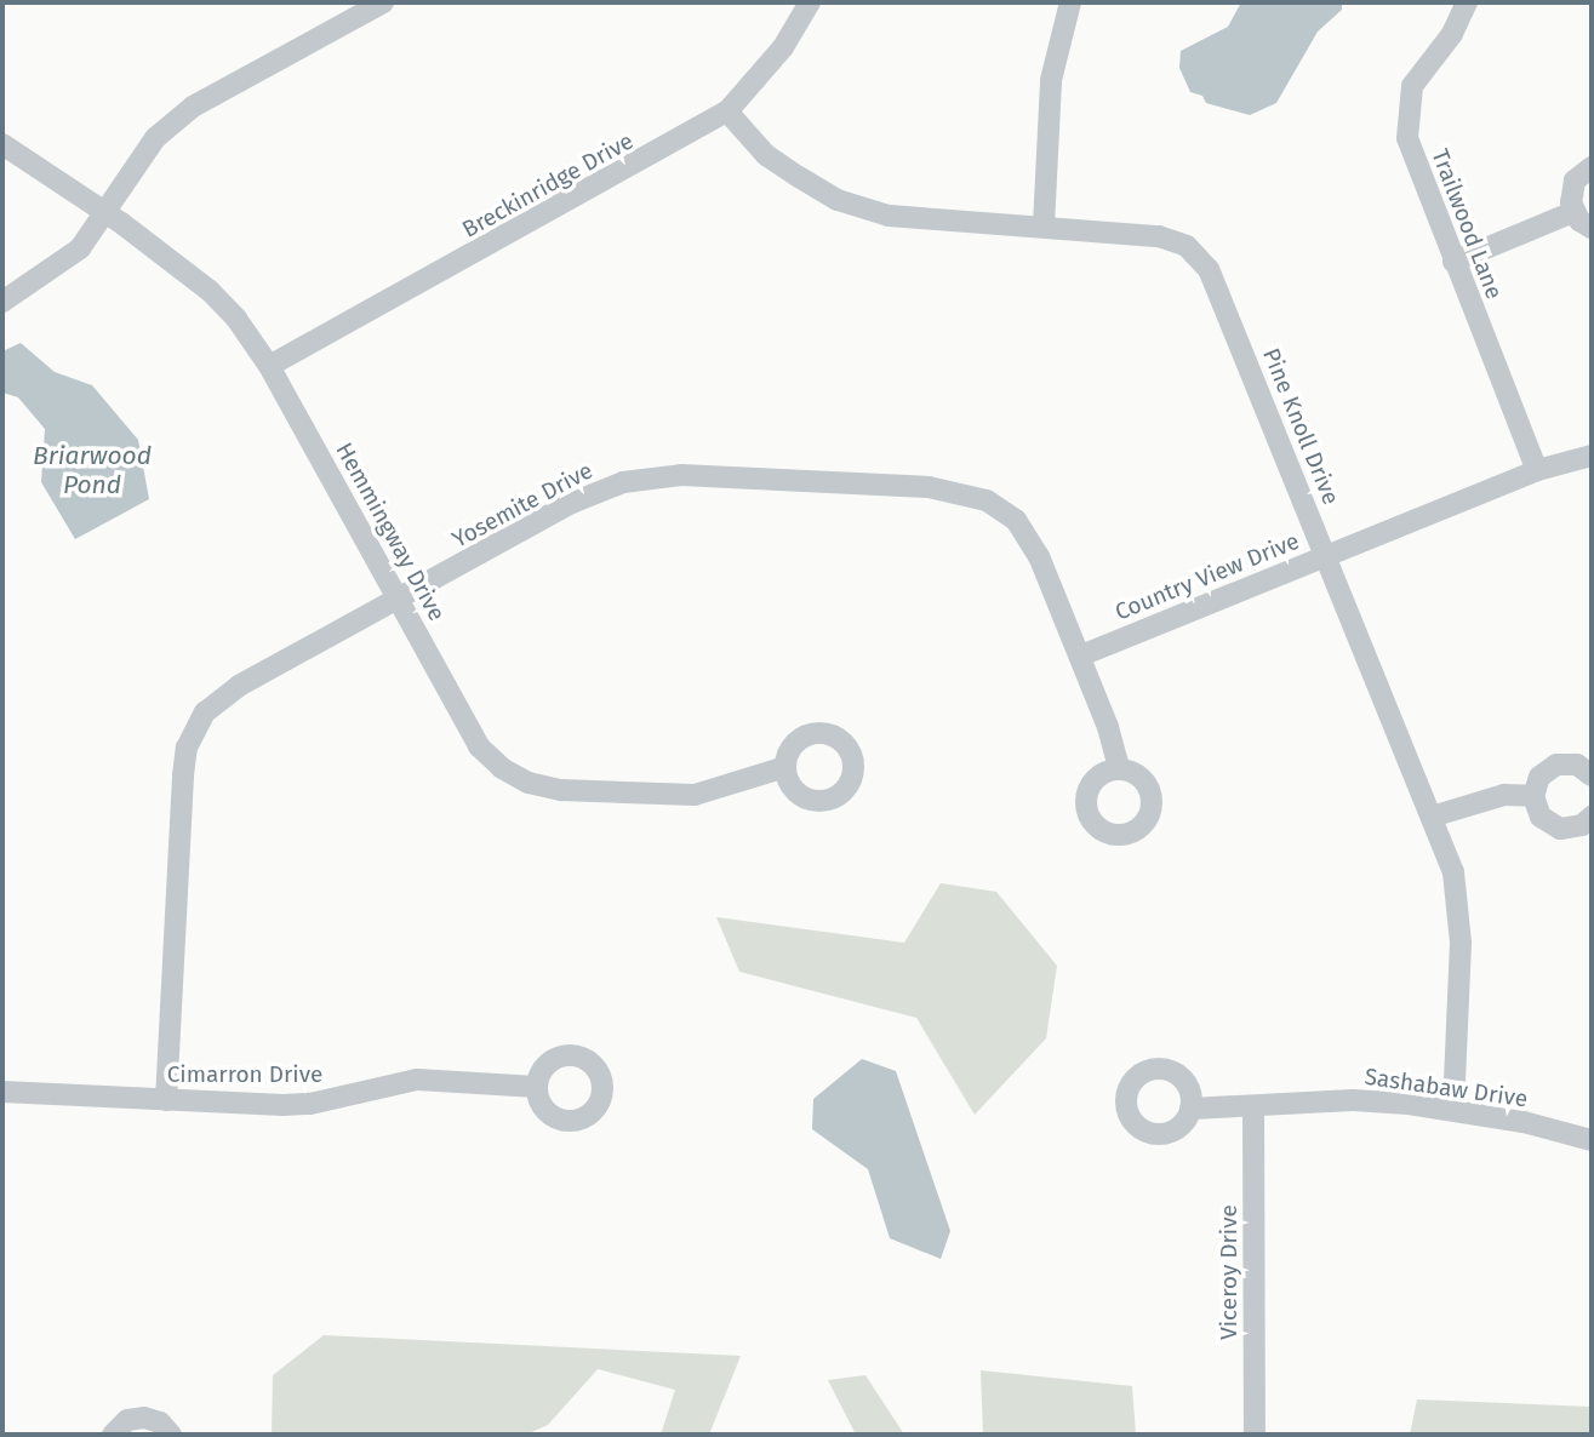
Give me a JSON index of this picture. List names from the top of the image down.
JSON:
{
  "streets": {
    "street": [
      "Breckinridge Drive",
      "Trailwood Lane",
      "Pine Knoll Drive",
      "Yosemite Drive",
      "Hemmingway Drive",
      "Country View Drive",
      "Cimarron Drive",
      "Sashabaw Drive",
      "Viceroy Drive"
    ]
  },
  "crossings": [
    ["Breckinridge Drive", "Pine Knoll Drive"],
    ["Breckinridge Drive", "Hemmingway Drive"],
    ["Trailwood Lane", "Country View Drive"],
    ["Pine Knoll Drive", "Country View Drive"],
    ["Pine Knoll Drive", "Sashabaw Drive"],
    ["Yosemite Drive", "Hemmingway Drive"],
    ["Yosemite Drive", "Country View Drive"],
    ["Yosemite Drive", "Cimarron Drive"],
    ["Sashabaw Drive", "Viceroy Drive"]
  ],
  "water": ["Briarwood Pond"]
}
